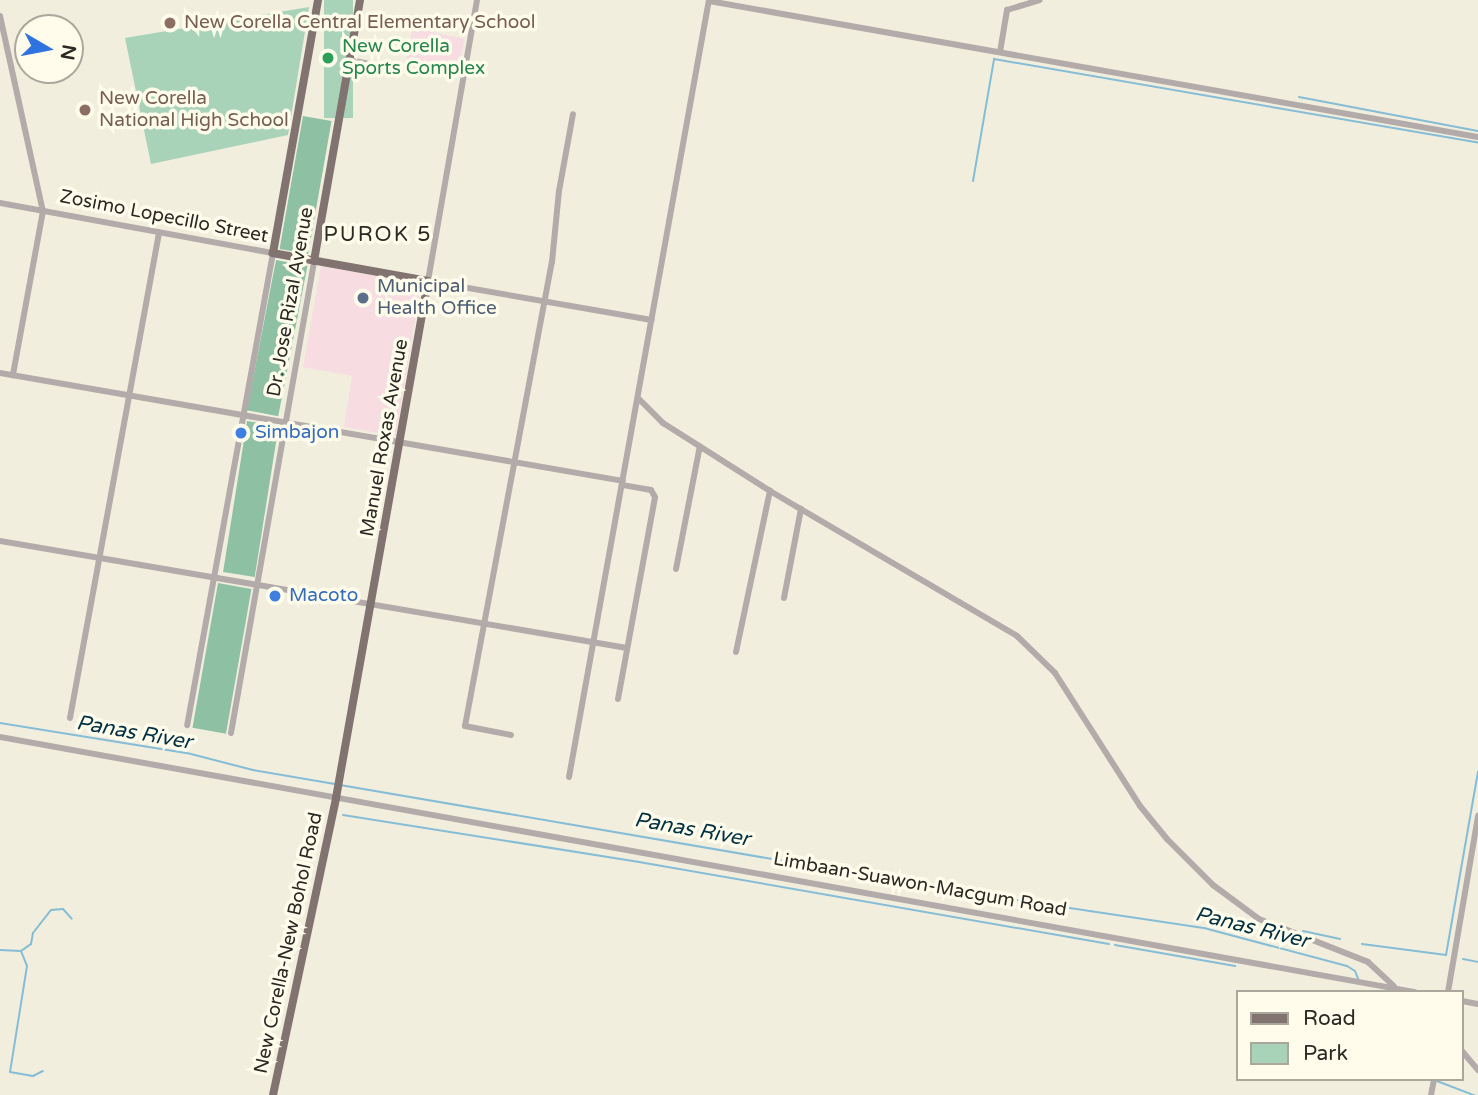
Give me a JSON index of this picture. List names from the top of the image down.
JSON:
{
  "streets": {
    "main road": [
      "Zosimo Lopecillo Street",
      "Dr. Jose Rizal Avenue",
      "Manuel Roxas Avenue",
      "New Corella-New Bohol Road"
    ],
    "street": ["Limbaan-Suawon-Macgum Road"]
  },
  "crossings": [
    ["Zosimo Lopecillo Street", "Dr. Jose Rizal Avenue"],
    ["Zosimo Lopecillo Street", "Manuel Roxas Avenue"],
    ["Manuel Roxas Avenue", "Limbaan-Suawon-Macgum Road"],
    ["Manuel Roxas Avenue", "New Corella-New Bohol Road"],
    ["Limbaan-Suawon-Macgum Road", "New Corella-New Bohol Road"]
  ],
  "districts": ["PUROK 5"],
  "water": ["Panas River"],
  "places": [
    "New Corella Central Elementary School",
    "New Corella Sports Complex",
    "New Corella National High School",
    "Municipal Health Office",
    "Simbajon",
    "Macoto"
  ],
  "legend": ["Road", "Park"],
  "north": "right"
}
